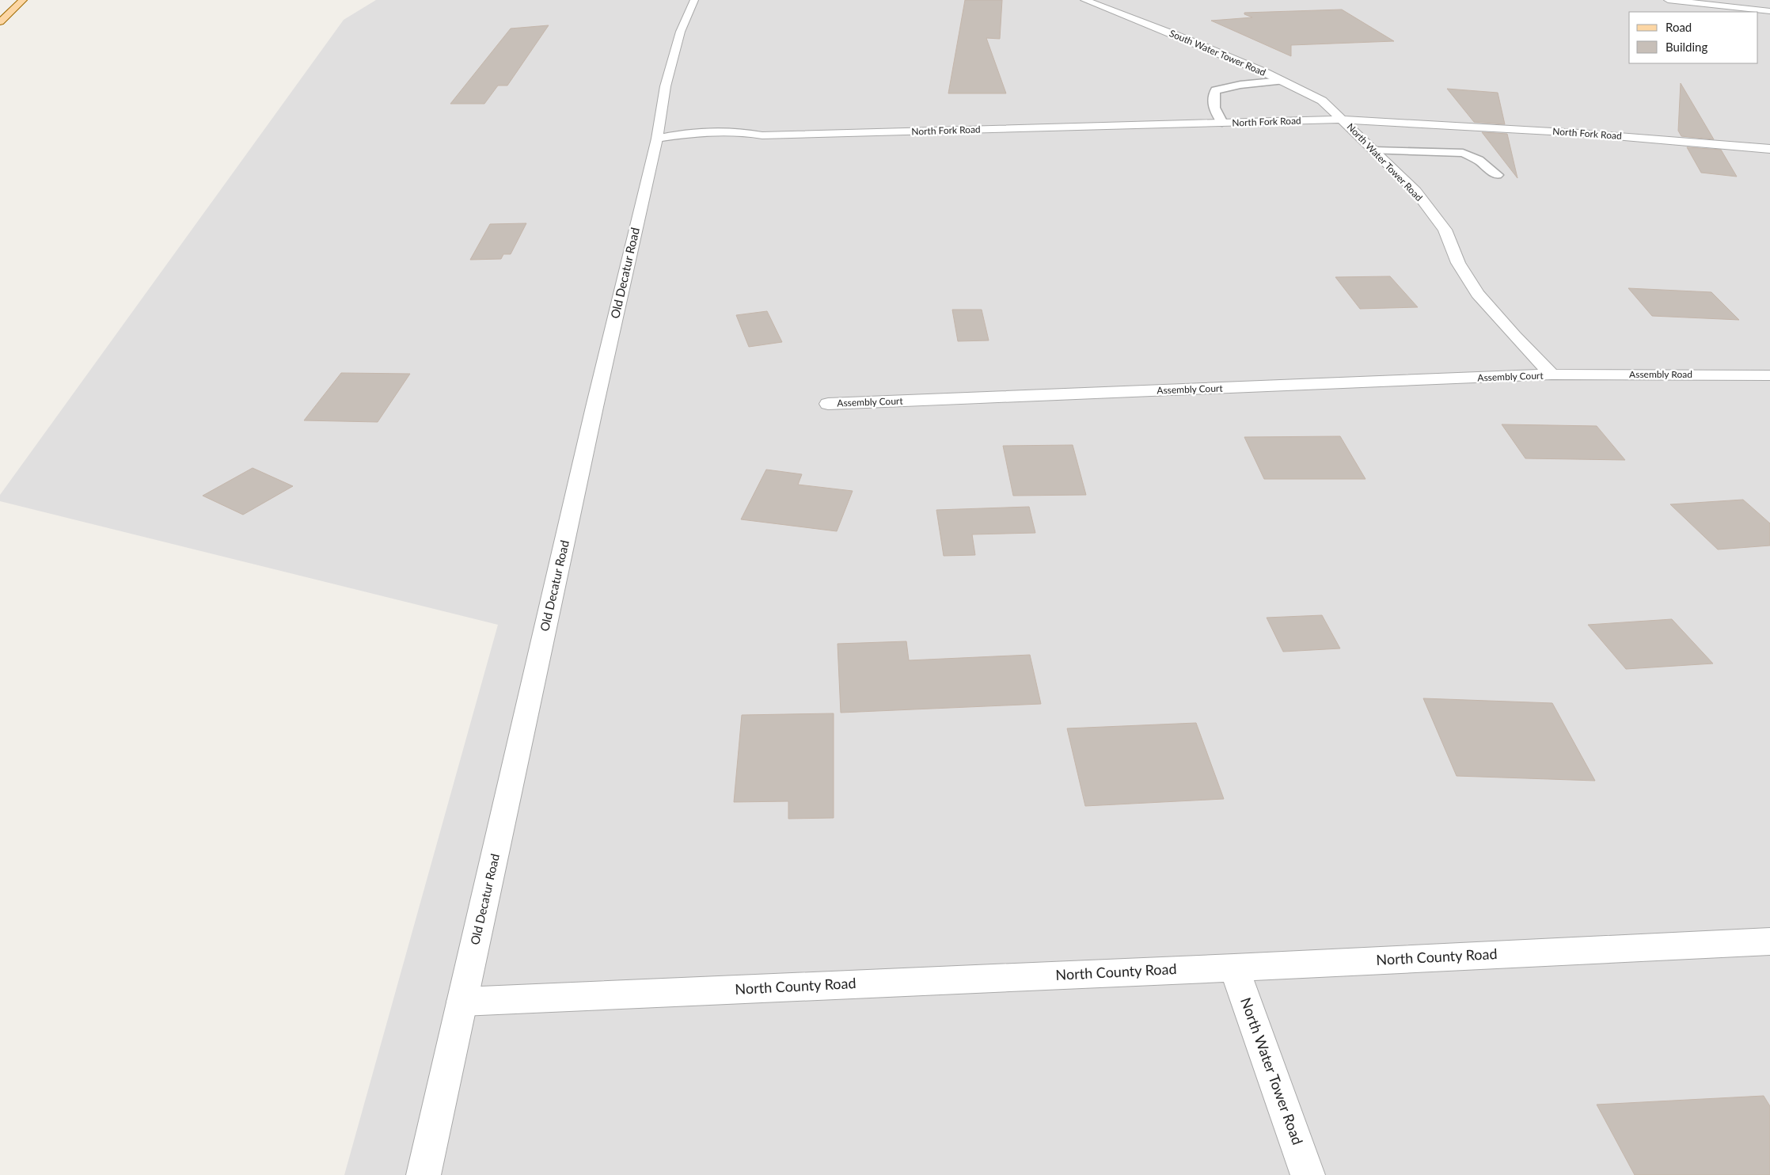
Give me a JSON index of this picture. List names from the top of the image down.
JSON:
{
  "streets": {
    "street": [
      "South Water Tower Road",
      "North Fork Road",
      "North Water Tower Road",
      "Old Decatur Road",
      "Assembly Road",
      "Assembly Court",
      "North County Road"
    ]
  },
  "crossings": [
    ["South Water Tower Road", "North Fork Road"],
    ["South Water Tower Road", "North Water Tower Road"],
    ["North Fork Road", "North Water Tower Road"],
    ["North Fork Road", "Old Decatur Road"],
    ["North Water Tower Road", "Assembly Road"],
    ["North Water Tower Road", "Assembly Court"],
    ["North Water Tower Road", "North County Road"],
    ["Old Decatur Road", "North County Road"],
    ["Assembly Road", "Assembly Court"]
  ],
  "legend": ["Road", "Building"]
}
